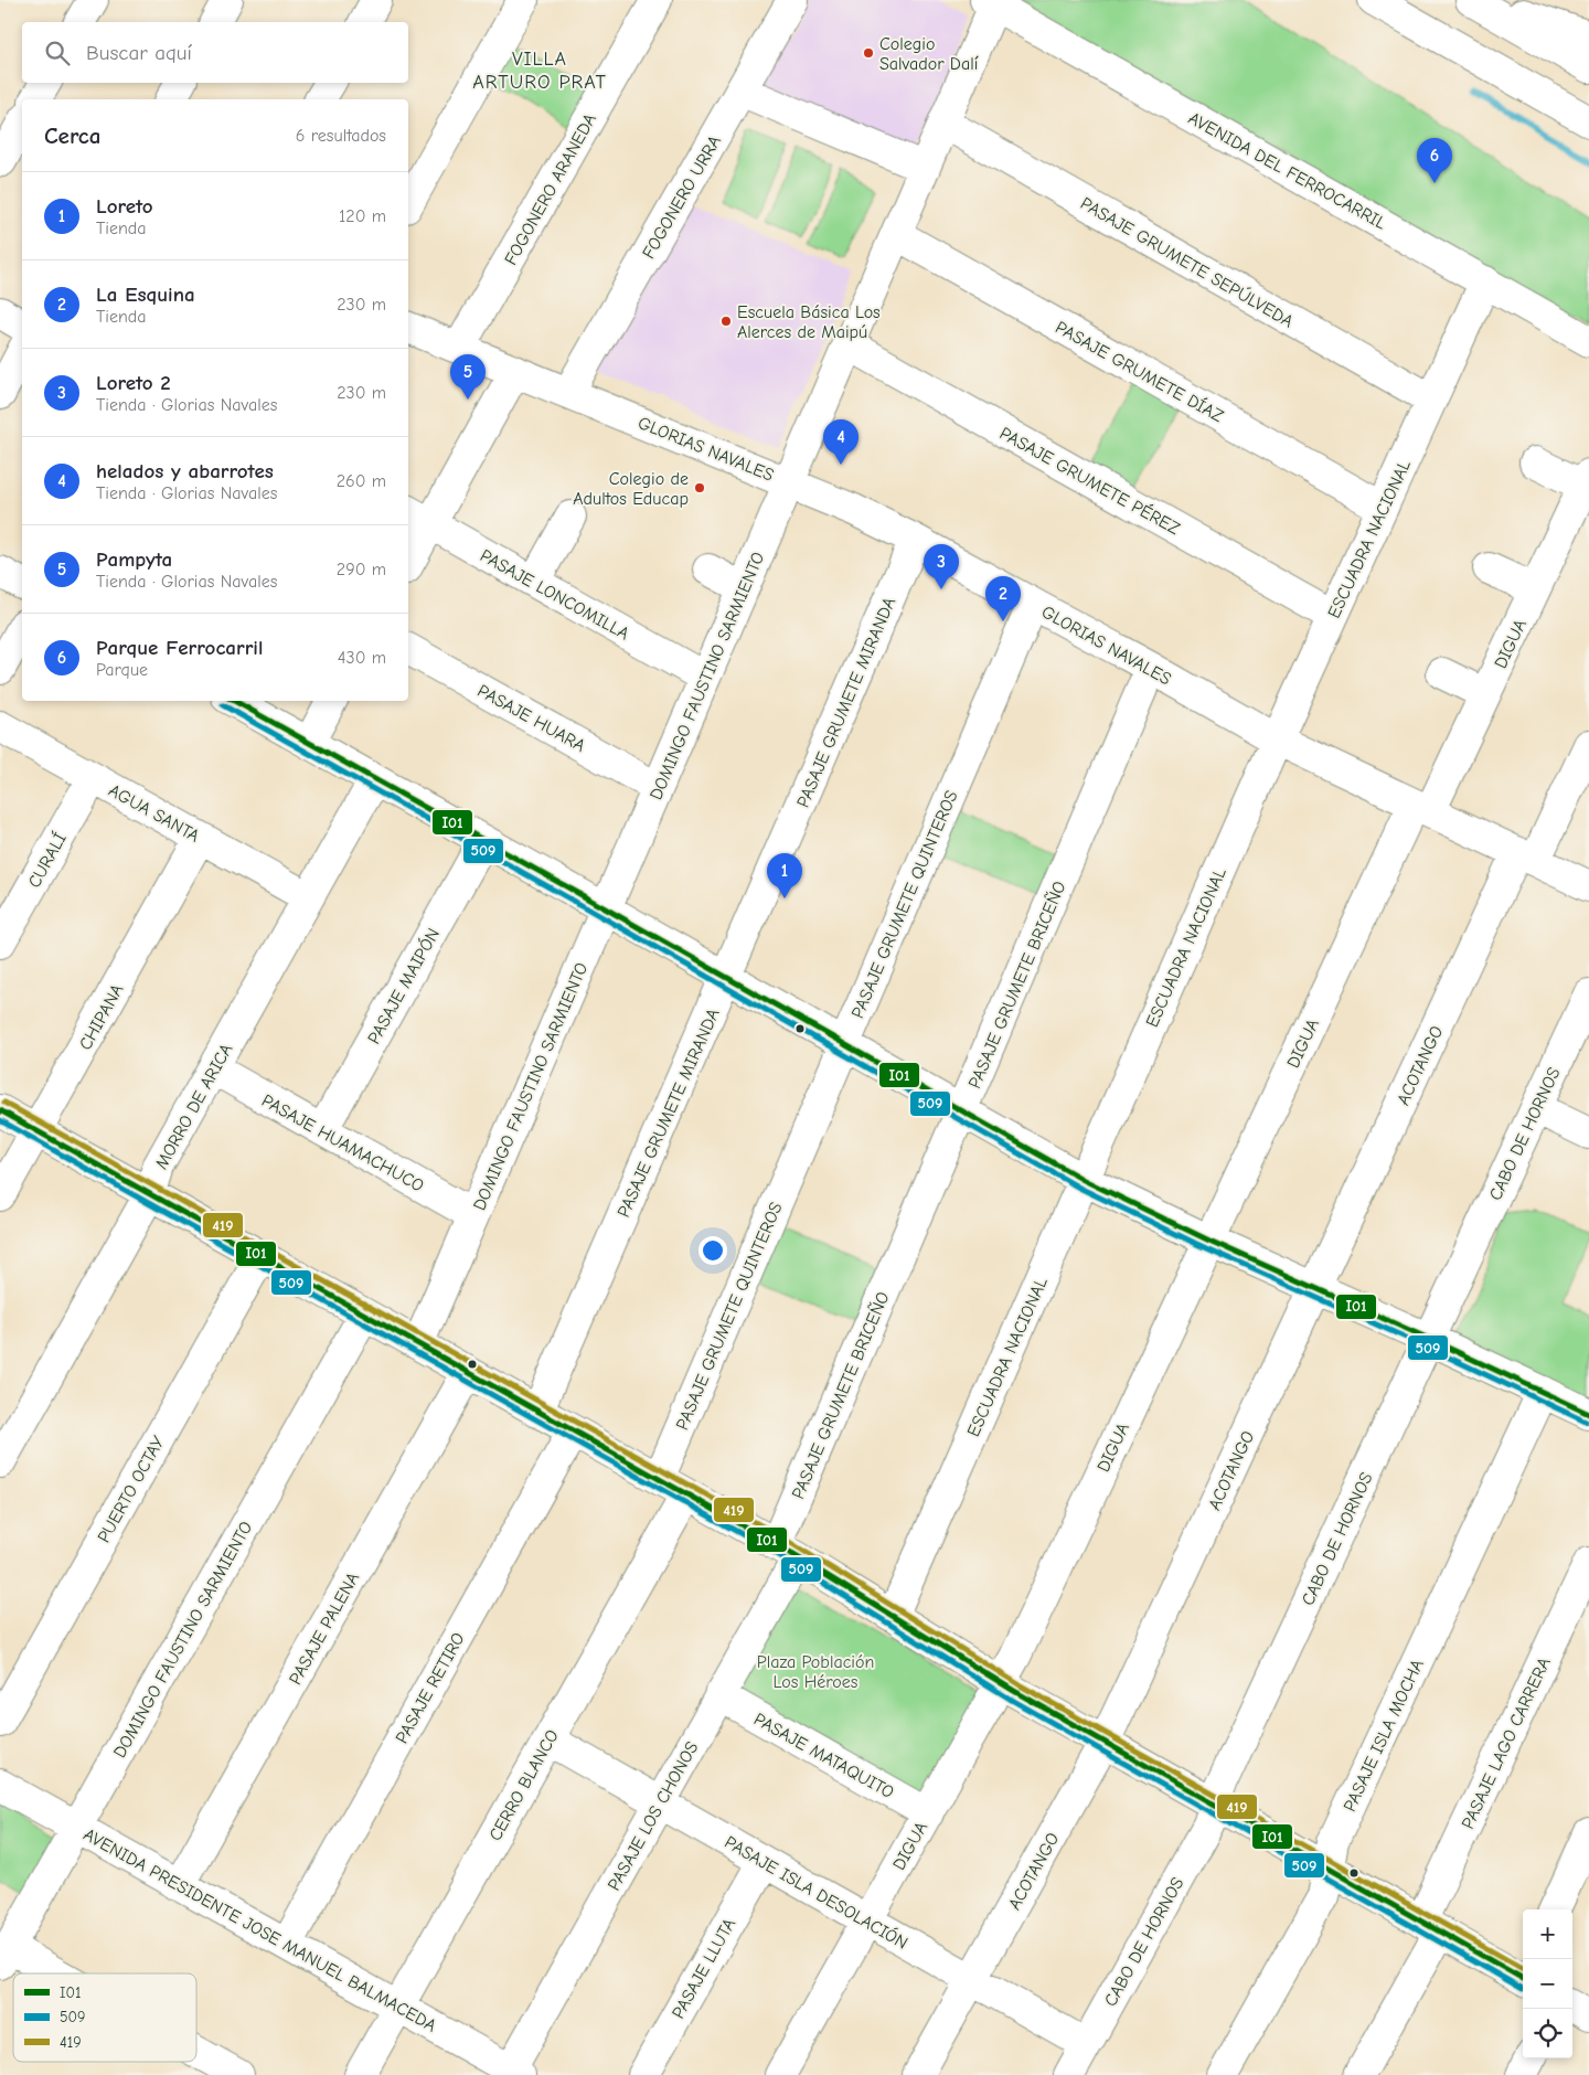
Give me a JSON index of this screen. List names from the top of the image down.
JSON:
{
  "streets": {
    "street": [
      "AVENIDA DEL FERROCARRIL",
      "FOGONERO ARANEDA",
      "FOGONERO URRA",
      "PASAJE GRUMETE SEPÚLVEDA",
      "PASAJE GRUMETE DÍAZ",
      "GLORIAS NAVALES",
      "PASAJE GRUMETE PÉREZ",
      "ESCUADRA NACIONAL",
      "PASAJE LONCOMILLA",
      "DIGUA",
      "DOMINGO FAUSTINO SARMIENTO",
      "PASAJE GRUMETE MIRANDA",
      "PASAJE HUARA",
      "AGUA SANTA",
      "CURALÍ",
      "PASAJE GRUMETE QUINTEROS",
      "PASAJE GRUMETE BRICEÑO",
      "PASAJE MAIPÓN",
      "CHIPANA",
      "ACOTANGO",
      "MORRO DE ARICA",
      "CABO DE HORNOS",
      "PASAJE HUAMACHUCO",
      "PUERTO OCTAY",
      "PASAJE PALENA",
      "PASAJE RETIRO",
      "PASAJE ISLA MOCHA",
      "PASAJE LAGO CARRERA",
      "PASAJE MATAQUITO",
      "CERRO BLANCO",
      "PASAJE LOS CHONOS",
      "PASAJE ISLA DESOLACIÓN",
      "AVENIDA PRESIDENTE JOSE MANUEL BALMACEDA",
      "PASAJE LLUTA"
    ]
  },
  "crossings": [
    ["AVENIDA DEL FERROCARRIL", "ESCUADRA NACIONAL"],
    ["AVENIDA DEL FERROCARRIL", "DOMINGO FAUSTINO SARMIENTO"],
    ["FOGONERO ARANEDA", "GLORIAS NAVALES"],
    ["FOGONERO URRA", "GLORIAS NAVALES"],
    ["PASAJE GRUMETE SEPÚLVEDA", "ESCUADRA NACIONAL"],
    ["PASAJE GRUMETE SEPÚLVEDA", "DOMINGO FAUSTINO SARMIENTO"],
    ["PASAJE GRUMETE DÍAZ", "ESCUADRA NACIONAL"],
    ["PASAJE GRUMETE DÍAZ", "DOMINGO FAUSTINO SARMIENTO"],
    ["GLORIAS NAVALES", "ESCUADRA NACIONAL"],
    ["GLORIAS NAVALES", "DIGUA"],
    ["GLORIAS NAVALES", "DOMINGO FAUSTINO SARMIENTO"],
    ["GLORIAS NAVALES", "PASAJE GRUMETE MIRANDA"],
    ["GLORIAS NAVALES", "PASAJE GRUMETE QUINTEROS"],
    ["GLORIAS NAVALES", "PASAJE GRUMETE BRICEÑO"],
    ["GLORIAS NAVALES", "ACOTANGO"],
    ["PASAJE GRUMETE PÉREZ", "ESCUADRA NACIONAL"],
    ["PASAJE GRUMETE PÉREZ", "DOMINGO FAUSTINO SARMIENTO"],
    ["PASAJE LONCOMILLA", "DOMINGO FAUSTINO SARMIENTO"],
    ["DIGUA", "PASAJE MATAQUITO"],
    ["DIGUA", "PASAJE ISLA DESOLACIÓN"],
    ["DOMINGO FAUSTINO SARMIENTO", "PASAJE HUARA"],
    ["DOMINGO FAUSTINO SARMIENTO", "PASAJE HUAMACHUCO"],
    ["DOMINGO FAUSTINO SARMIENTO", "AVENIDA PRESIDENTE JOSE MANUEL BALMACEDA"],
    ["AGUA SANTA", "CURALÍ"],
    ["AGUA SANTA", "CHIPANA"],
    ["AGUA SANTA", "MORRO DE ARICA"],
    ["PASAJE GRUMETE BRICEÑO", "PASAJE LOS CHONOS"],
    ["PASAJE MAIPÓN", "PASAJE HUAMACHUCO"],
    ["ACOTANGO", "PASAJE ISLA DESOLACIÓN"],
    ["MORRO DE ARICA", "PASAJE HUAMACHUCO"],
    ["CABO DE HORNOS", "PASAJE ISLA DESOLACIÓN"],
    ["PASAJE PALENA", "AVENIDA PRESIDENTE JOSE MANUEL BALMACEDA"],
    ["PASAJE RETIRO", "AVENIDA PRESIDENTE JOSE MANUEL BALMACEDA"],
    ["PASAJE MATAQUITO", "PASAJE LOS CHONOS"],
    ["CERRO BLANCO", "PASAJE ISLA DESOLACIÓN"],
    ["CERRO BLANCO", "AVENIDA PRESIDENTE JOSE MANUEL BALMACEDA"],
    ["PASAJE LOS CHONOS", "PASAJE ISLA DESOLACIÓN"],
    ["PASAJE LOS CHONOS", "AVENIDA PRESIDENTE JOSE MANUEL BALMACEDA"],
    ["PASAJE ISLA DESOLACIÓN", "PASAJE LLUTA"]
  ],
  "districts": ["VILLA ARTURO PRAT"],
  "parks": ["Plaza Población Los Héroes"],
  "places": ["Colegio Salvador Dalí", "Escuela Básica Los Alerces de Maipú", "Colegio de Adultos Educap"],
  "lines": ["transit line I01", "transit line 509", "transit line 419"],
  "legend": ["I01", "509", "419"],
  "page": {
    "search": "Buscar aquí",
    "heading": ["Cerca", "6 resultados"],
    "pins": [
      "6",
      "5",
      "4",
      "3",
      "2",
      "1"
    ],
    "list": [
      {
        "mark": "1",
        "name": "Loreto",
        "note": "Tienda",
        "value": "120 m"
      },
      {
        "mark": "2",
        "name": "La Esquina",
        "note": "Tienda",
        "value": "230 m"
      },
      {
        "mark": "3",
        "name": "Loreto 2",
        "note": "Tienda · Glorias Navales",
        "value": "230 m"
      },
      {
        "mark": "4",
        "name": "helados y abarrotes",
        "note": "Tienda · Glorias Navales",
        "value": "260 m"
      },
      {
        "mark": "5",
        "name": "Pampyta",
        "note": "Tienda · Glorias Navales",
        "value": "290 m"
      },
      {
        "mark": "6",
        "name": "Parque Ferrocarril",
        "note": "Parque",
        "value": "430 m"
      }
    ],
    "map_buttons": ["+", "−"]
  }
}
